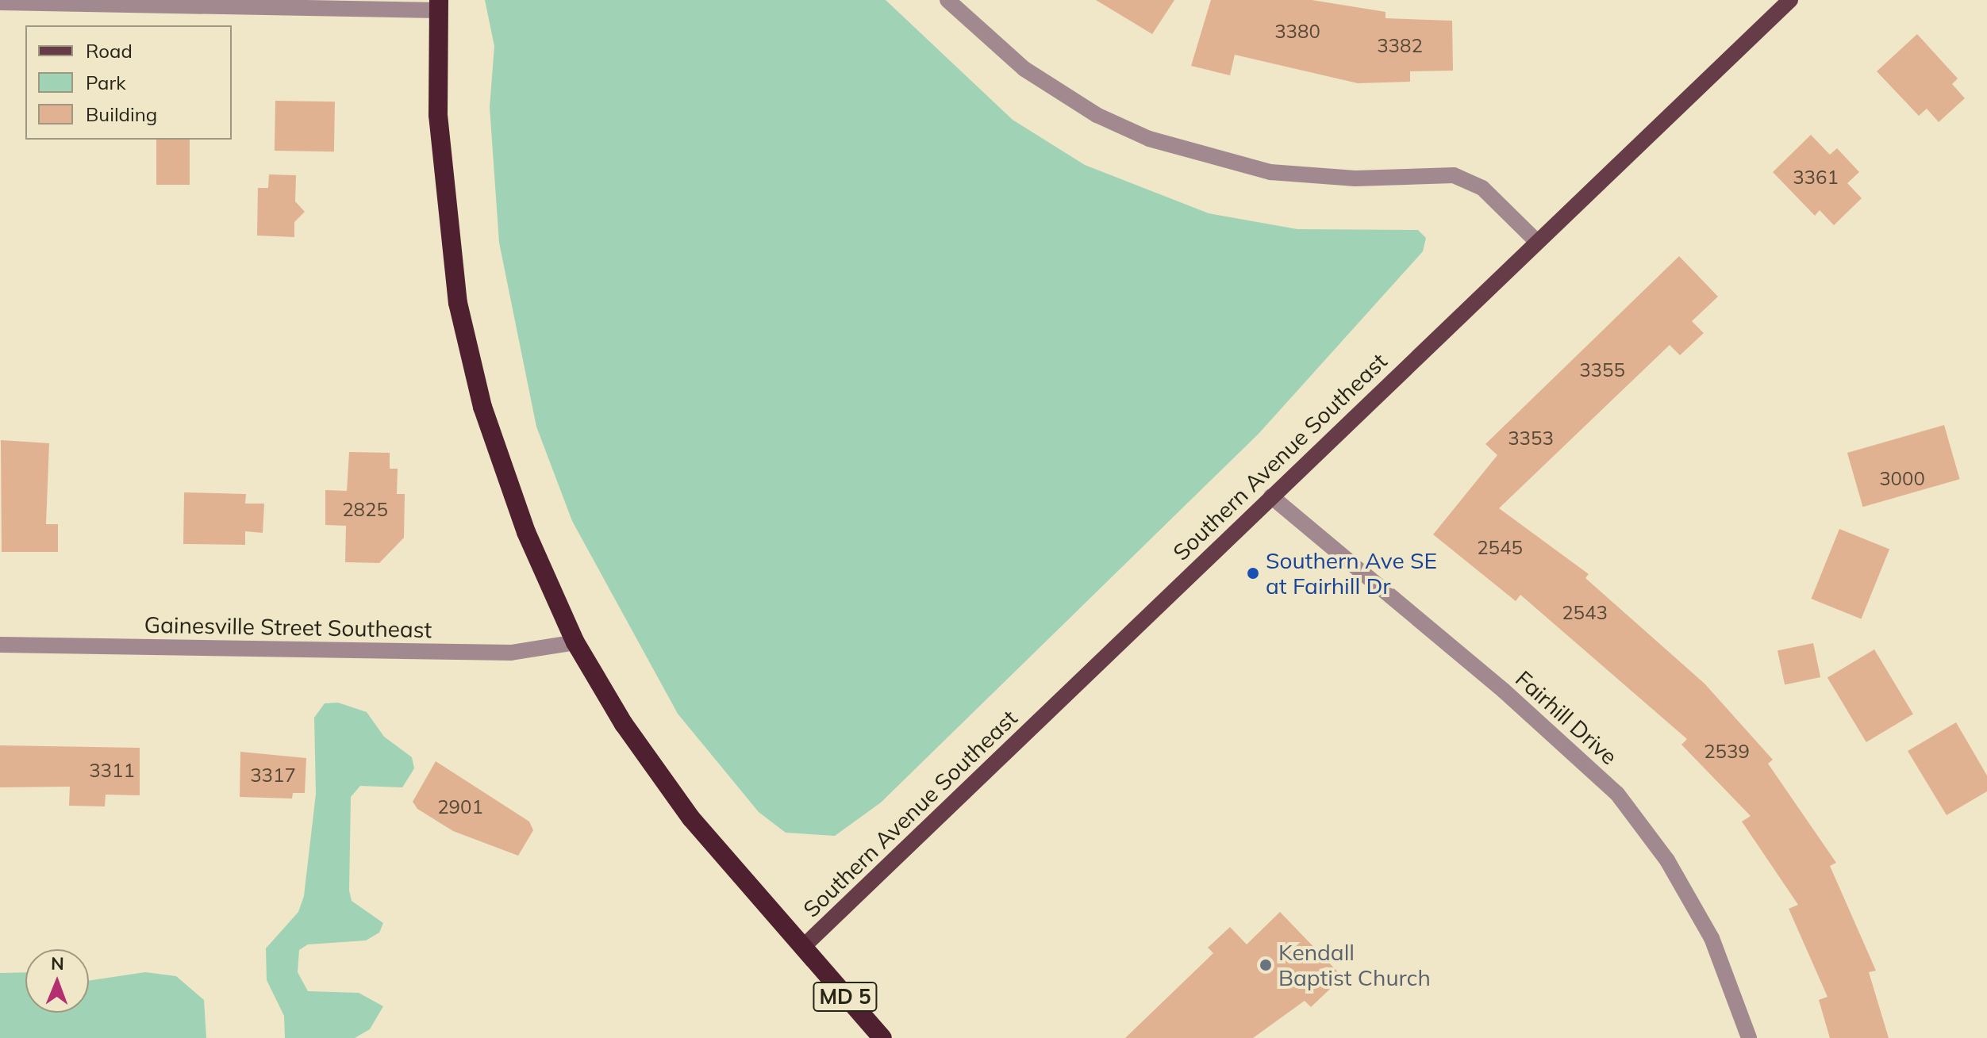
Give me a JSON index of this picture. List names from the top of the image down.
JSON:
{
  "streets": {
    "highway": ["MD 5"],
    "main road": ["Southern Avenue Southeast"],
    "street": ["Gainesville Street Southeast", "Fairhill Drive"]
  },
  "crossings": [
    ["Southern Avenue Southeast", "Fairhill Drive"],
    ["Southern Avenue Southeast", "MD 5"]
  ],
  "places": ["Southern Ave SE at Fairhill Dr", "Kendall Baptist Church"],
  "house_numbers": [
    "3380",
    "3382",
    "3361",
    "3355",
    "3353",
    "3000",
    "2825",
    "2545",
    "2543",
    "2539",
    "3311",
    "3317",
    "2901"
  ],
  "legend": ["Road", "Park", "Building"],
  "north": "top"
}
